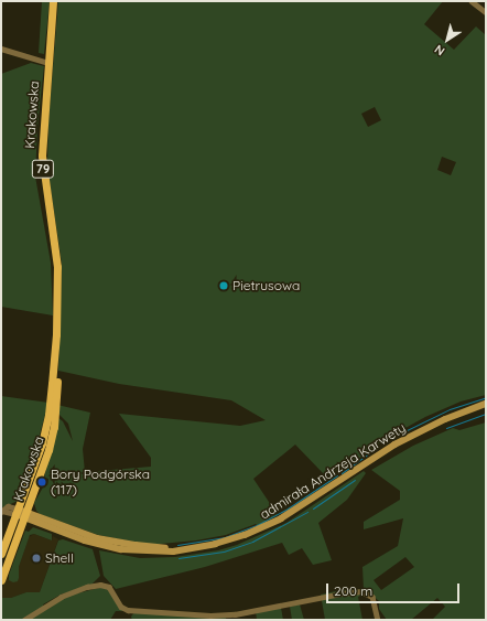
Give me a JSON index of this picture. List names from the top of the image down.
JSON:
{
  "streets": {
    "main road": ["Krakowska", "79", "admirała Andrzeja Karwety"]
  },
  "crossings": [
    ["Krakowska", "admirała Andrzeja Karwety"]
  ],
  "places": ["Pietrusowa", "Bory Podgórska (117)", "Shell"],
  "scale_bar": "200 m",
  "north": "bottom left"
}
